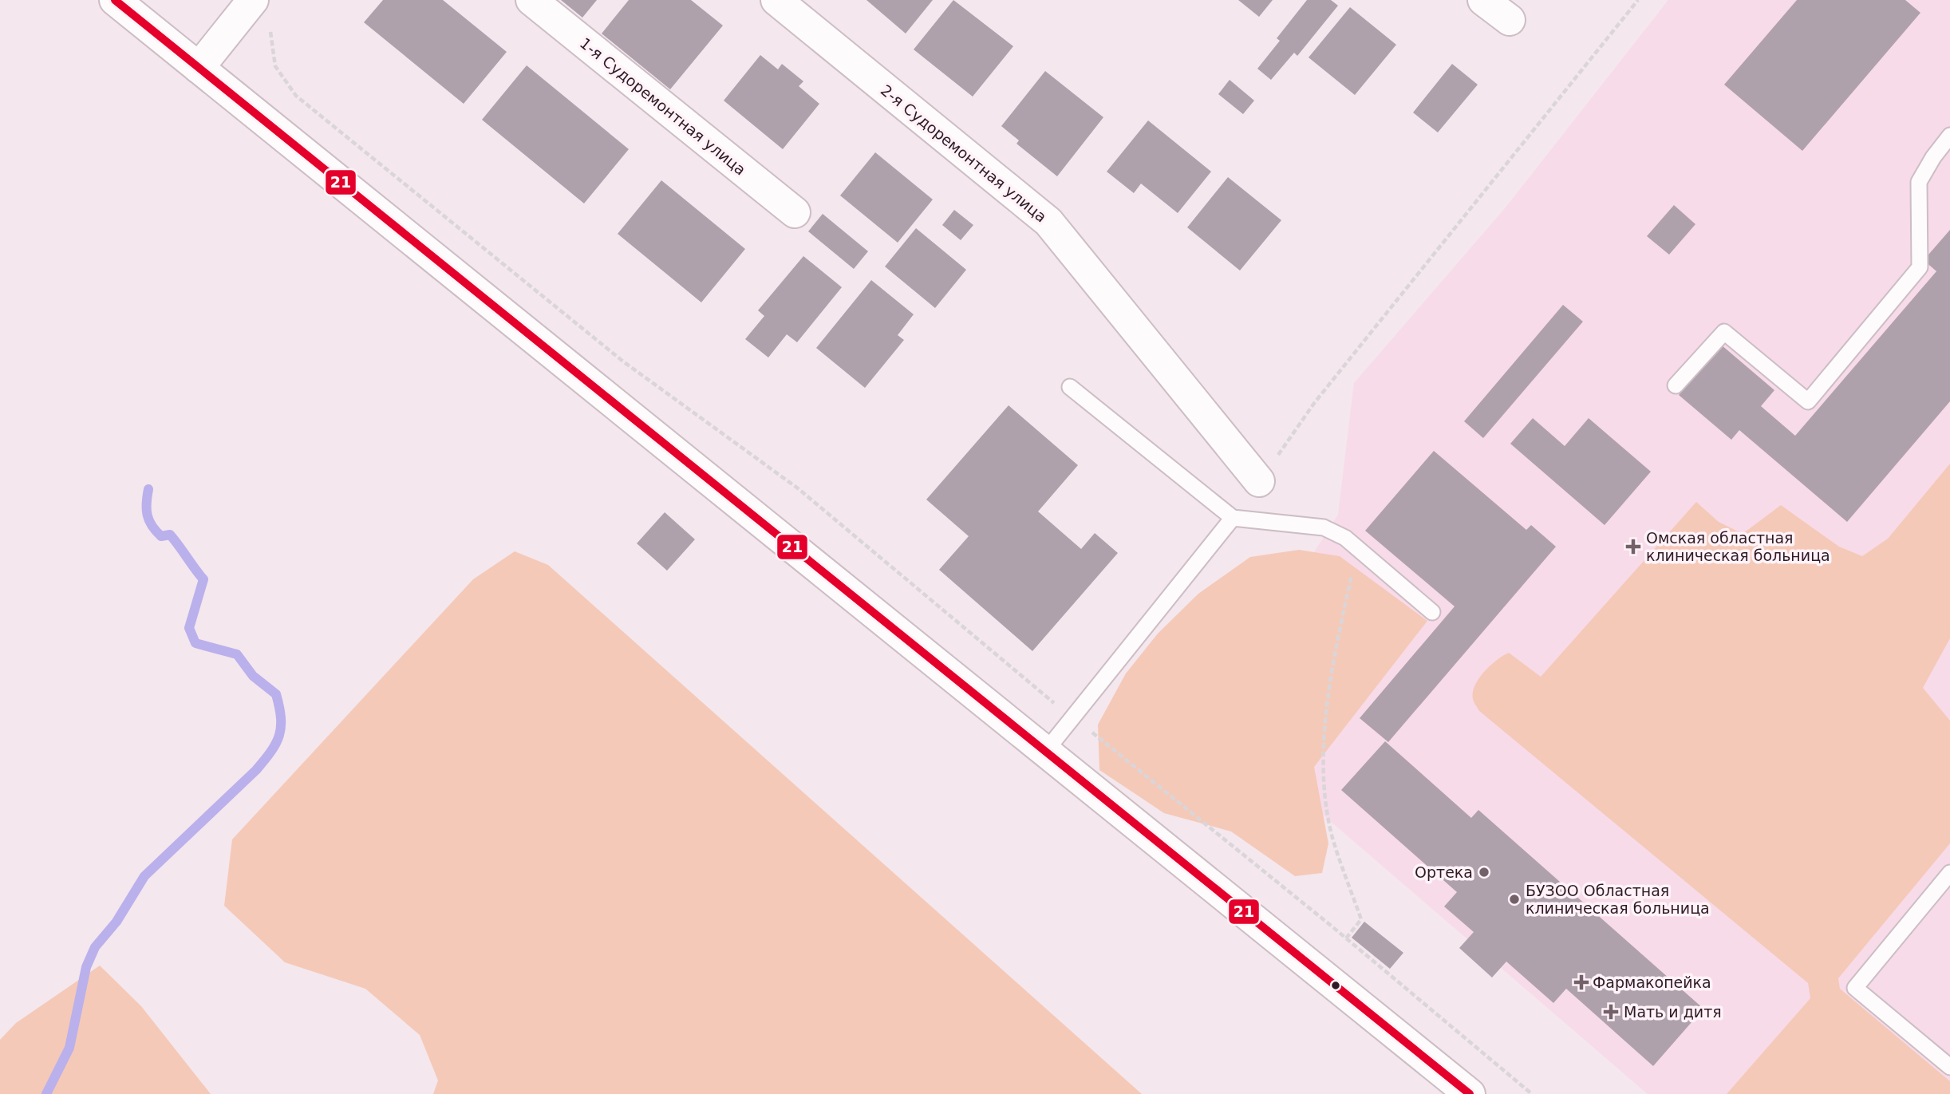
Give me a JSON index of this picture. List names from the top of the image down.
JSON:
{
  "streets": {
    "main road": ["1-я Судоремонтная улица", "2-я Судоремонтная улица"]
  },
  "places": {
    "health": ["Омская областная клиническая больница", "Фармакопейка", "Мать и дитя"],
    "other": ["Ортека", "БУЗОО Областная клиническая больница"]
  },
  "lines": ["transit line 21"]
}
